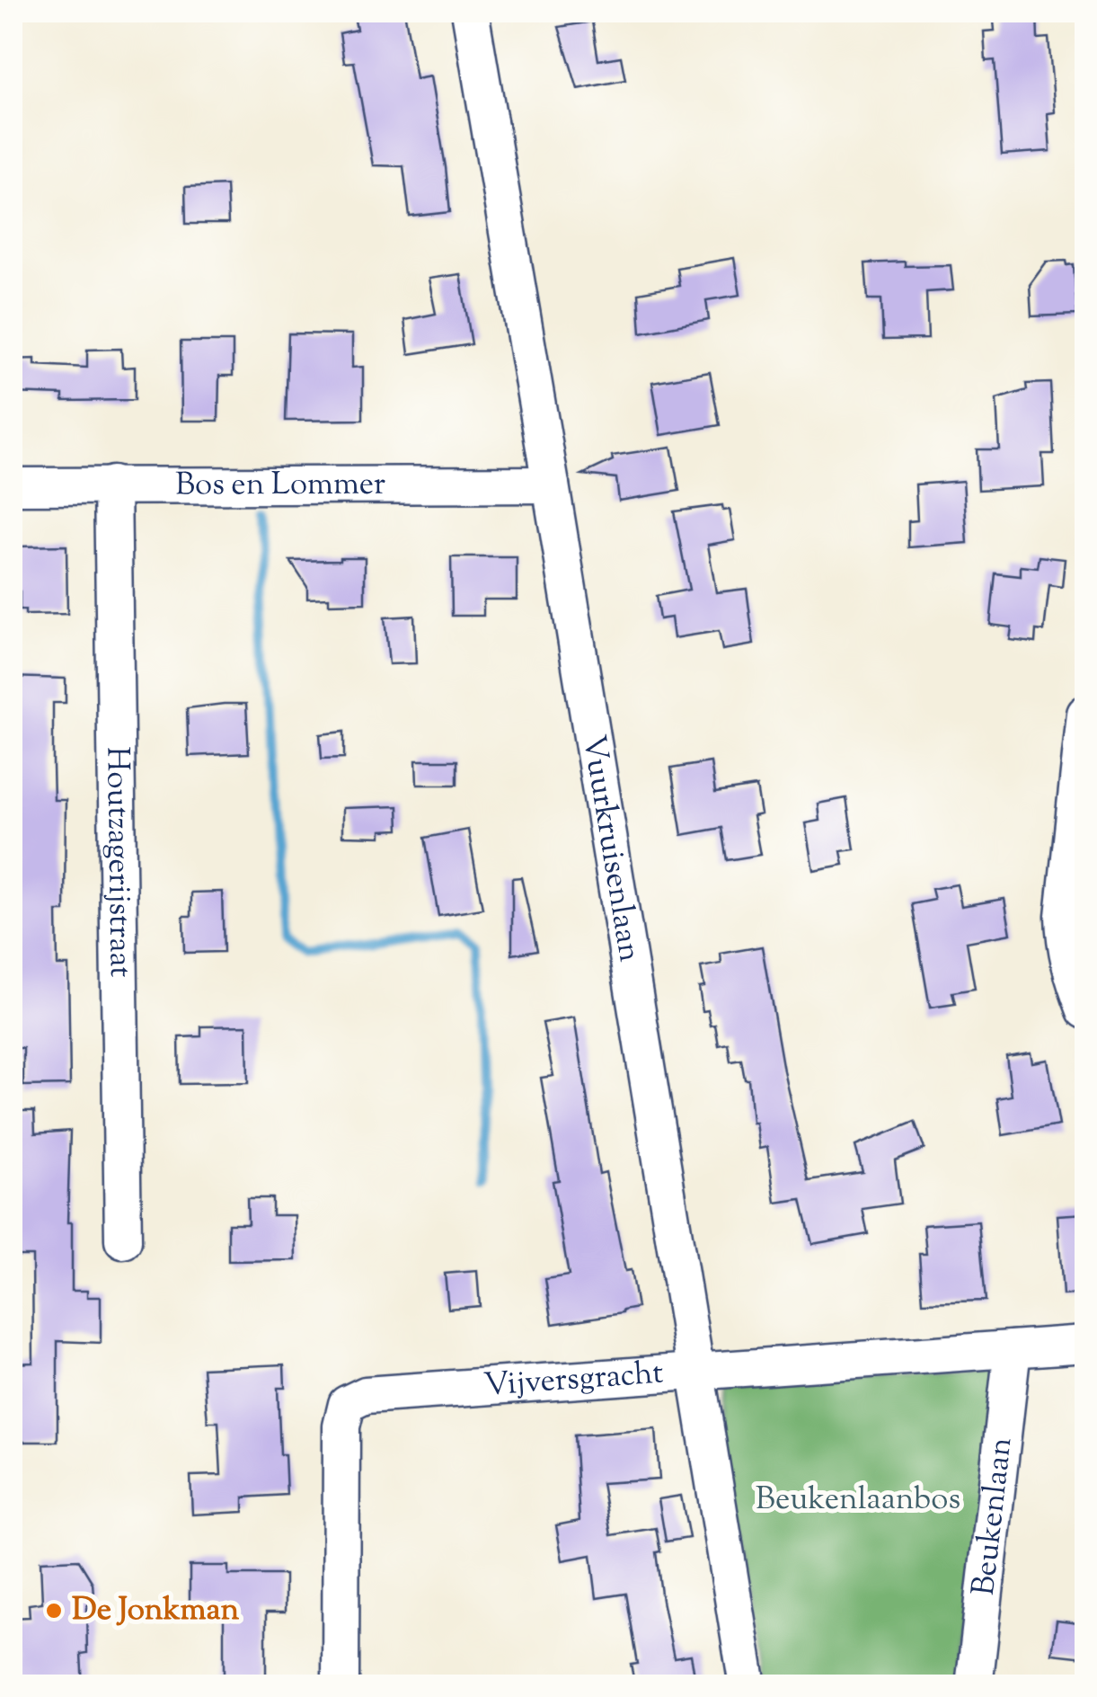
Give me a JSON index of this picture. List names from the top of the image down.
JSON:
{
  "streets": {
    "street": [
      "Bos en Lommer",
      "Vuurkruisenlaan",
      "Houtzagerijstraat",
      "Vijversgracht",
      "Beukenlaan"
    ]
  },
  "crossings": [
    ["Bos en Lommer", "Vuurkruisenlaan"],
    ["Bos en Lommer", "Houtzagerijstraat"],
    ["Vuurkruisenlaan", "Vijversgracht"],
    ["Vijversgracht", "Beukenlaan"]
  ],
  "parks": ["Beukenlaanbos"],
  "places": ["De Jonkman"]
}
